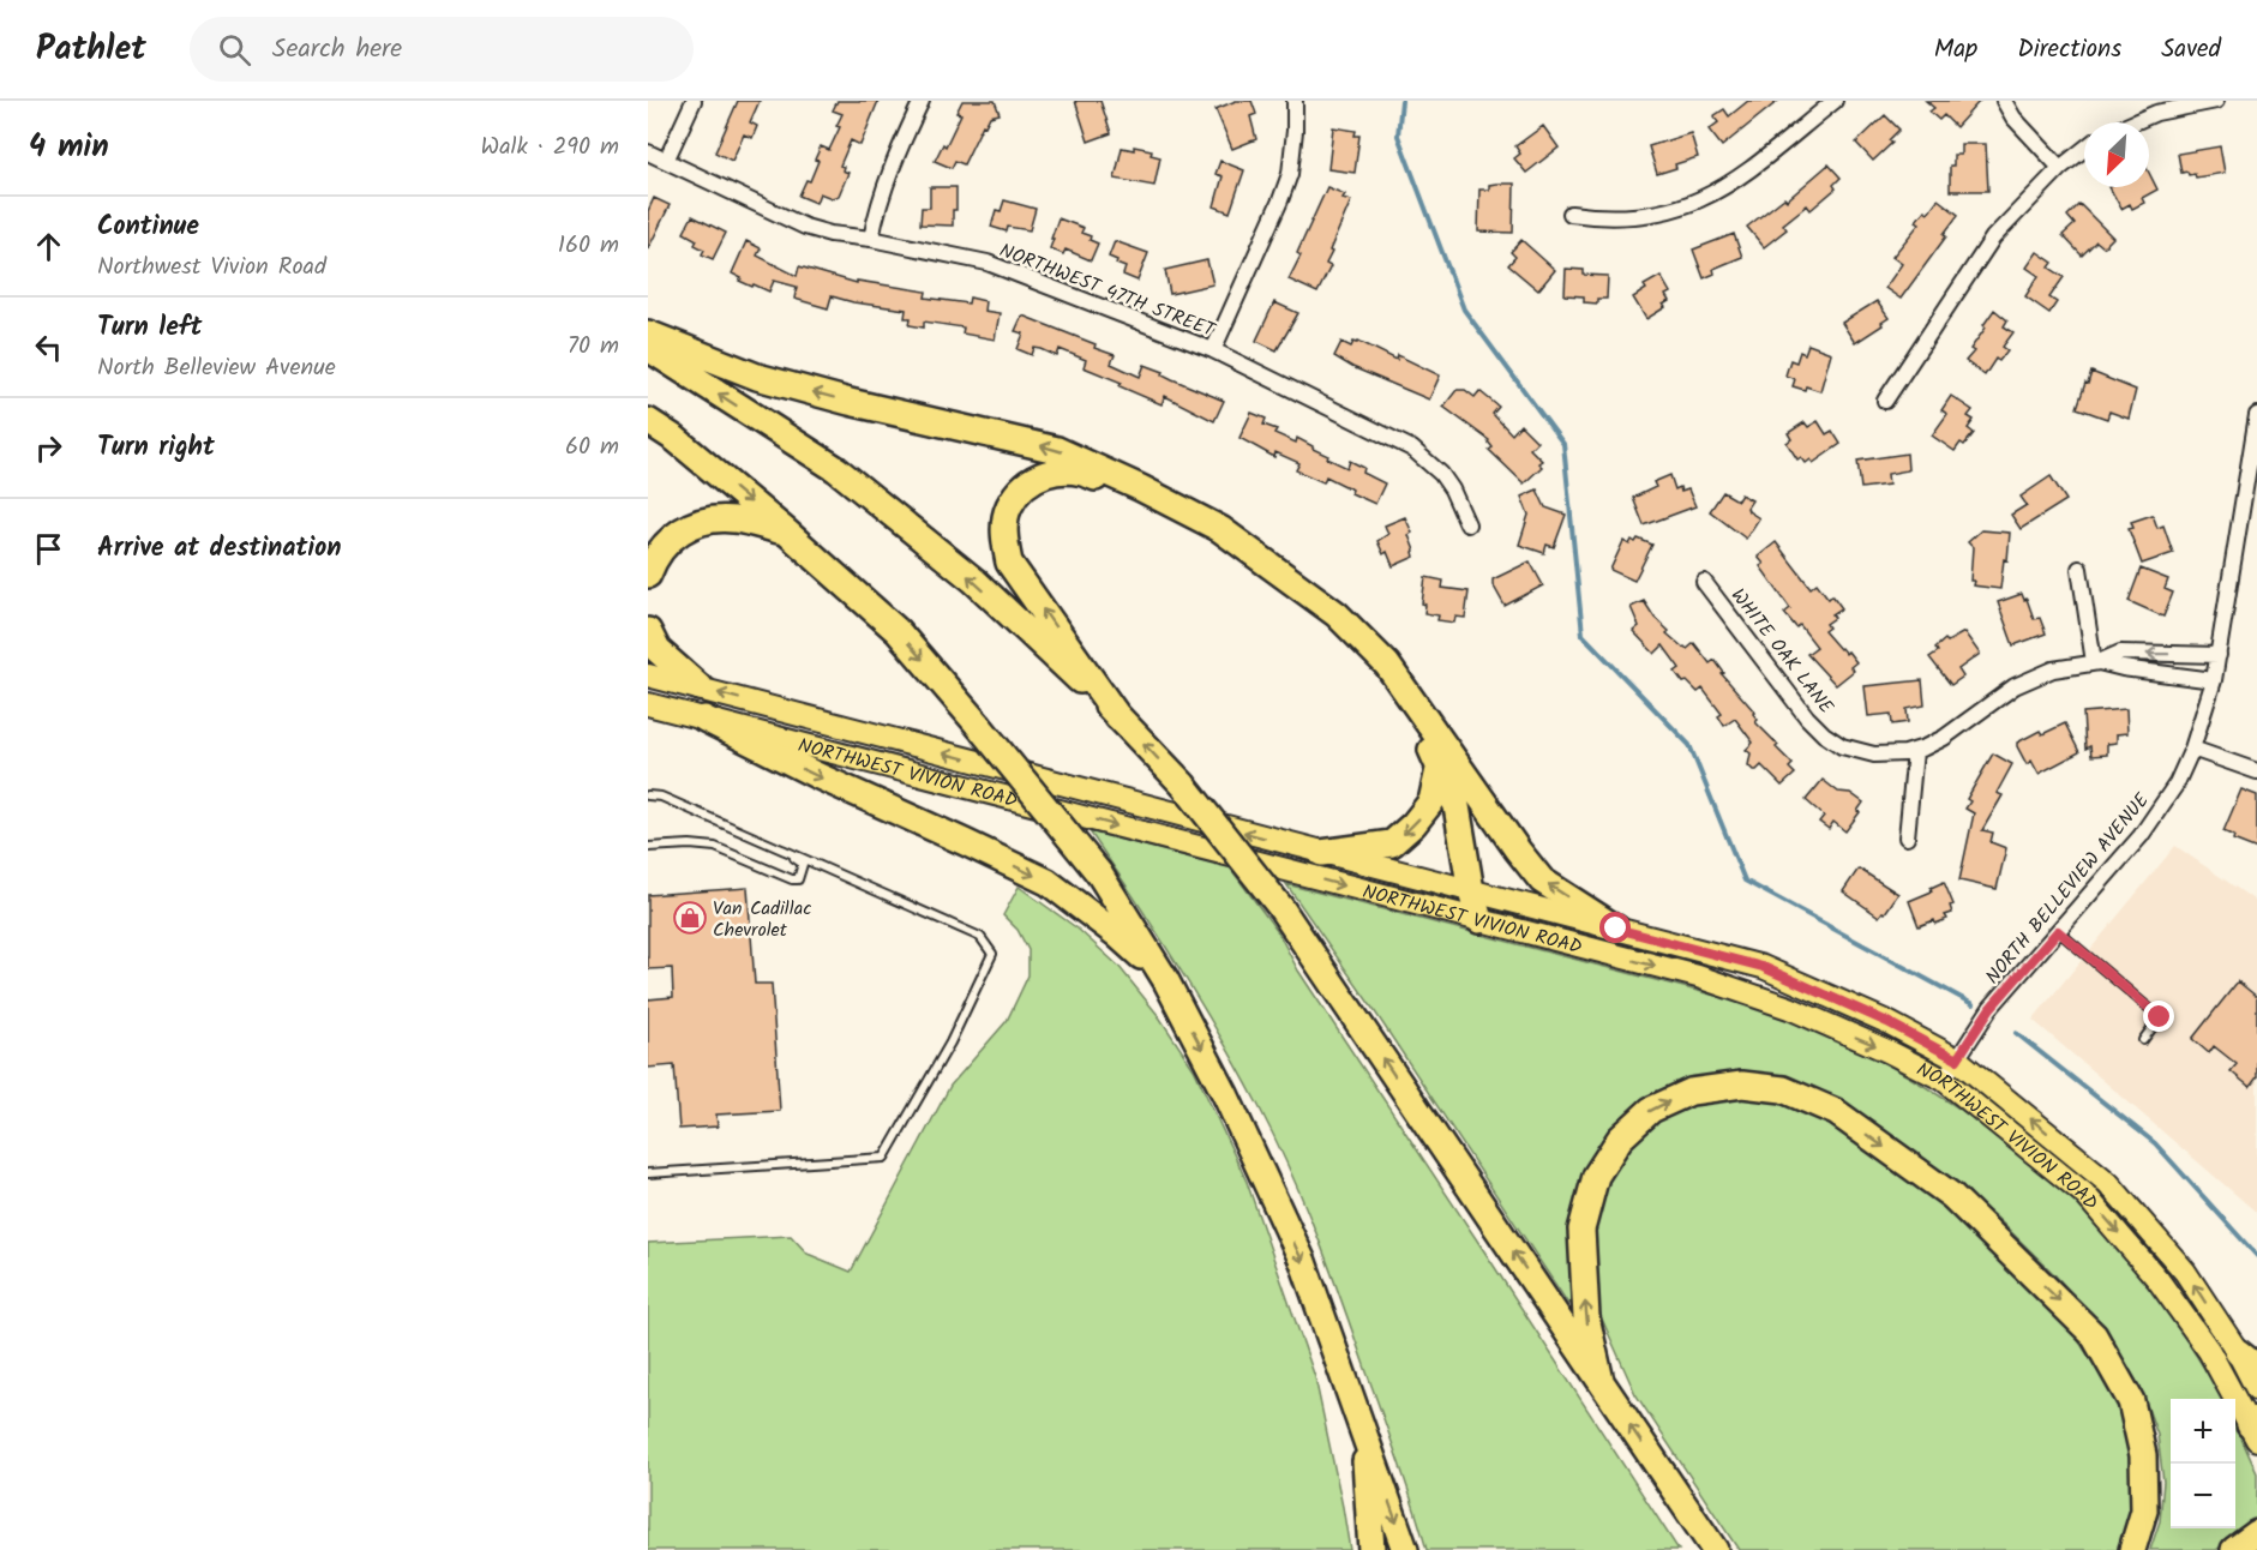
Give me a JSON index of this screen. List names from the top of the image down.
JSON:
{
  "streets": {
    "main road": ["NORTHWEST VIVION ROAD"],
    "street": ["NORTHWEST 47TH STREET", "WHITE OAK LANE", "NORTH BELLEVIEW AVENUE"]
  },
  "crossings": [
    ["WHITE OAK LANE", "NORTH BELLEVIEW AVENUE"],
    ["NORTHWEST VIVION ROAD", "NORTH BELLEVIEW AVENUE"]
  ],
  "places": {
    "shop": ["Van Cadillac Chevrolet"]
  },
  "north": "bottom left",
  "page": {
    "header": "Pathlet",
    "search": "Search here",
    "nav": ["Map", "Directions", "Saved"],
    "heading": ["4 min", "Walk · 290 m"],
    "list": [
      ["Continue", "Northwest Vivion Road", "160 m"],
      ["Turn left", "North Belleview Avenue", "70 m"],
      ["Turn right", "60 m"],
      "Arrive at destination"
    ],
    "map_buttons": ["+", "−"]
  }
}
